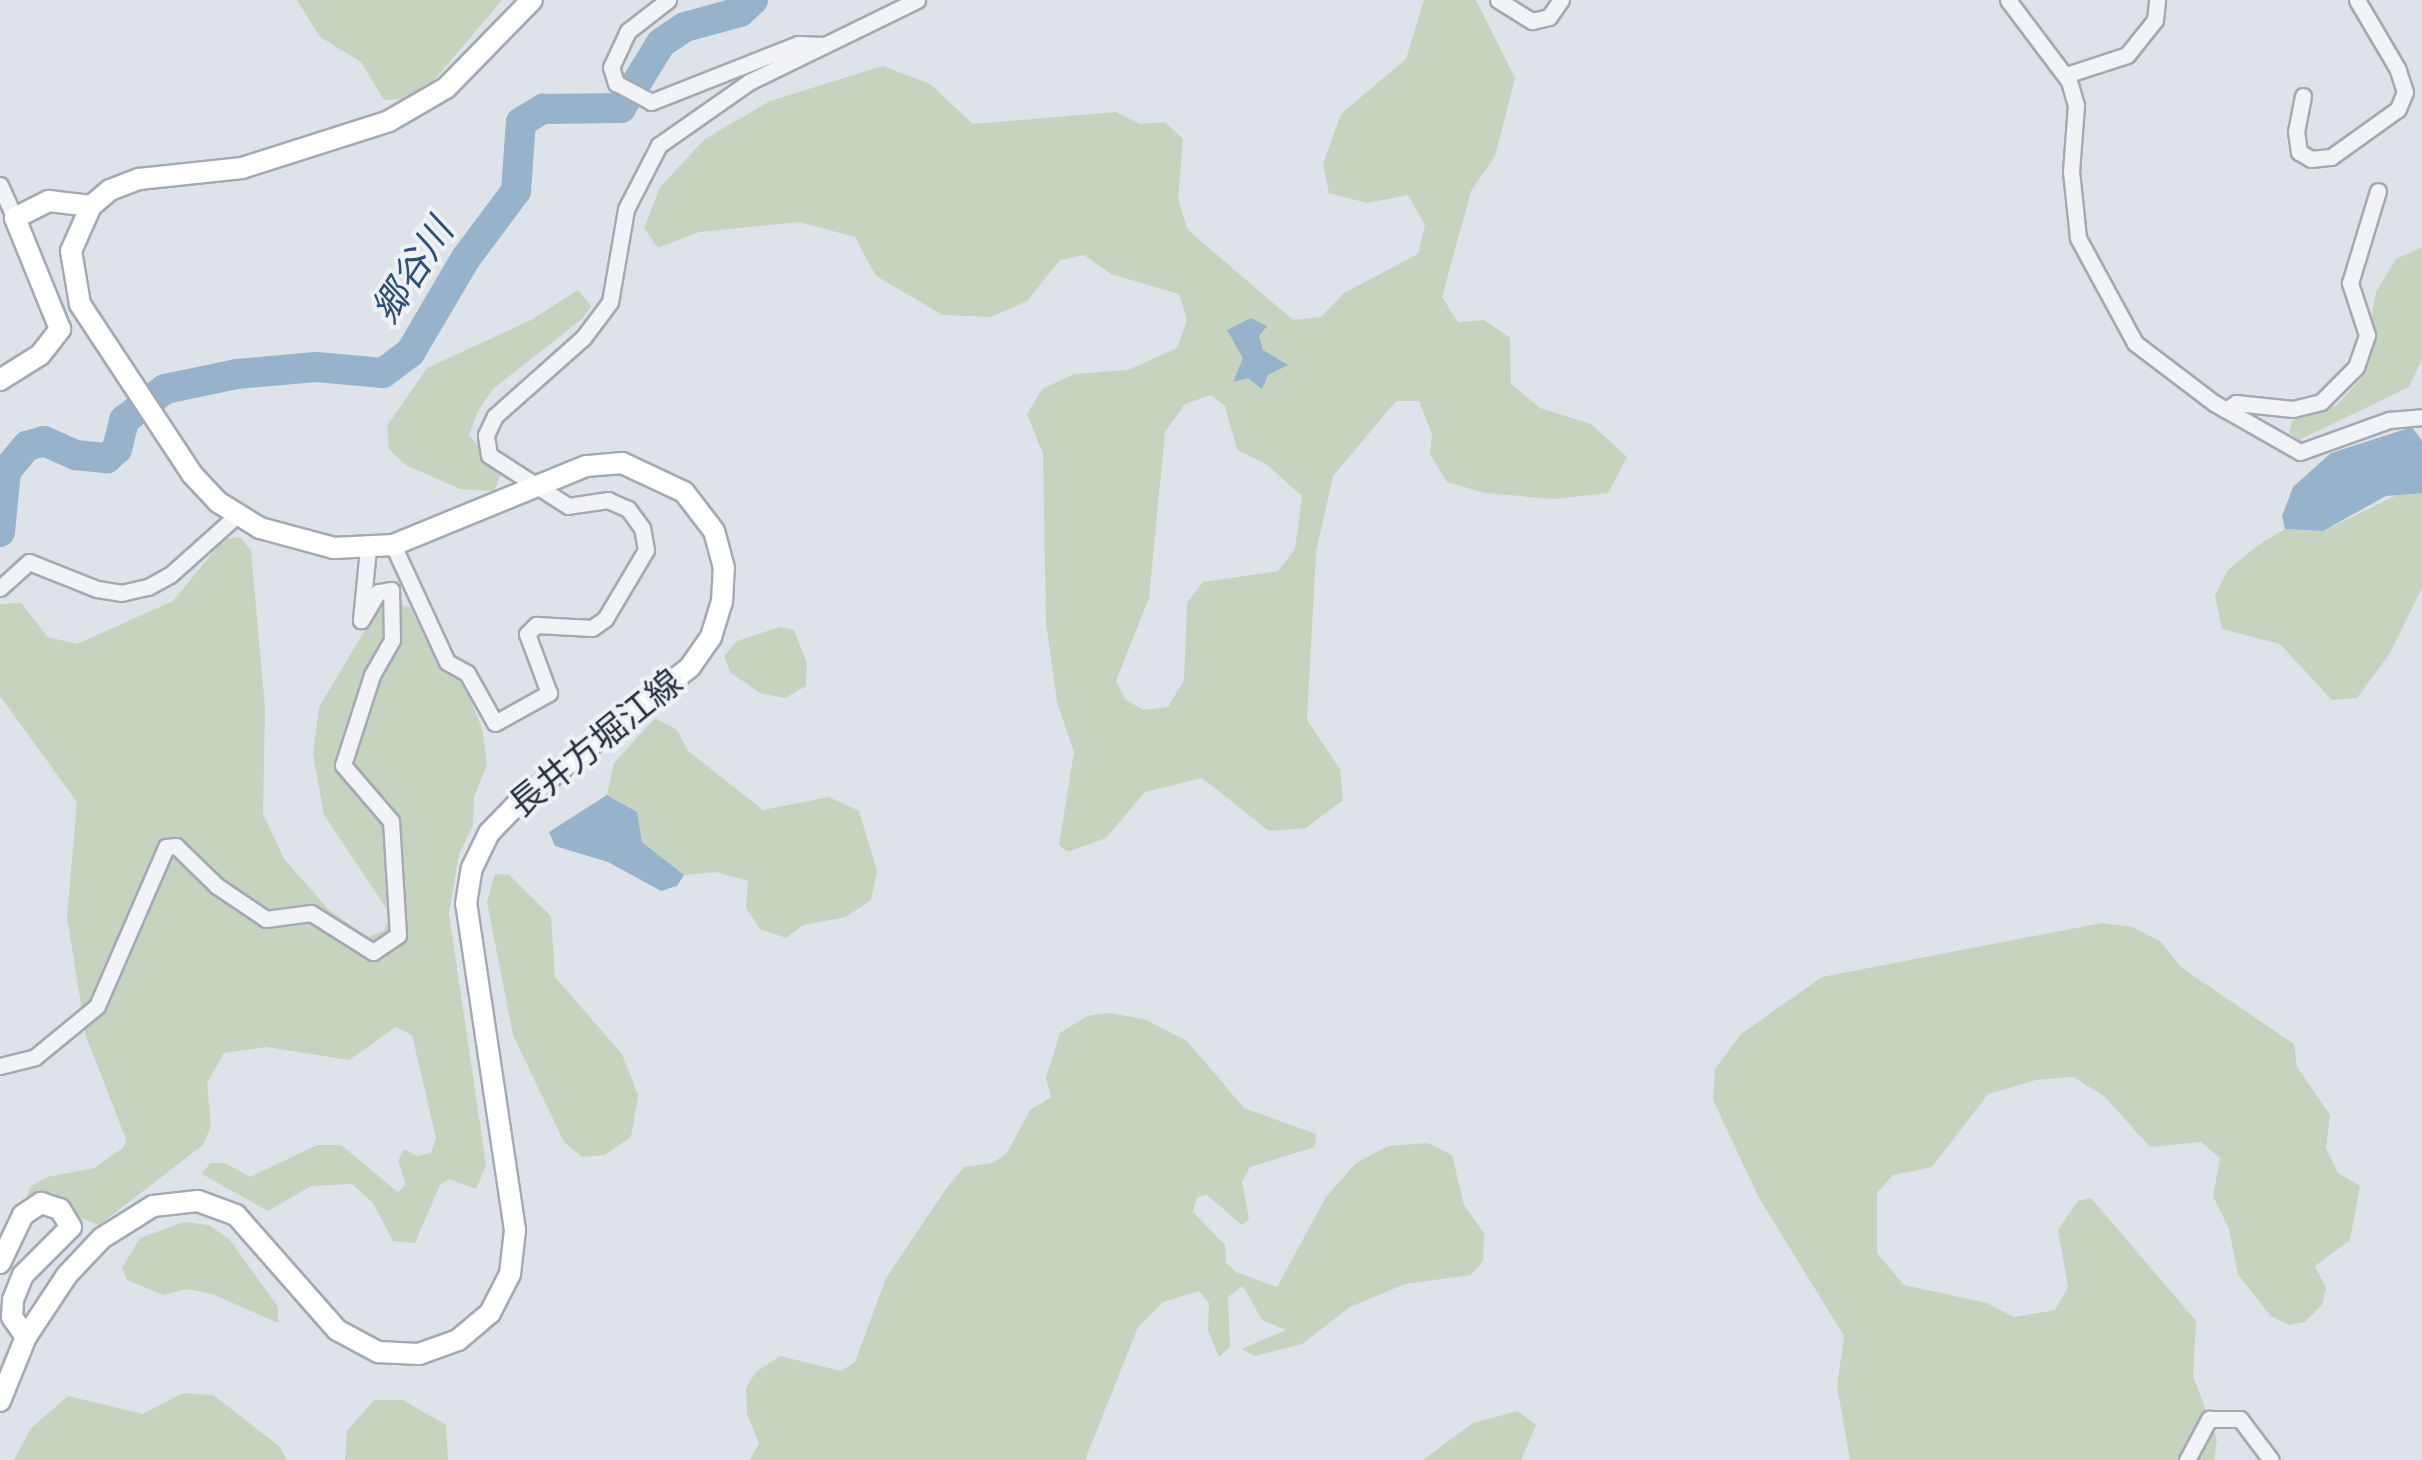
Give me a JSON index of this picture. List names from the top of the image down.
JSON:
{
  "streets": {
    "main road": ["長井方堀江線"]
  },
  "water": ["郷谷川"]
}
